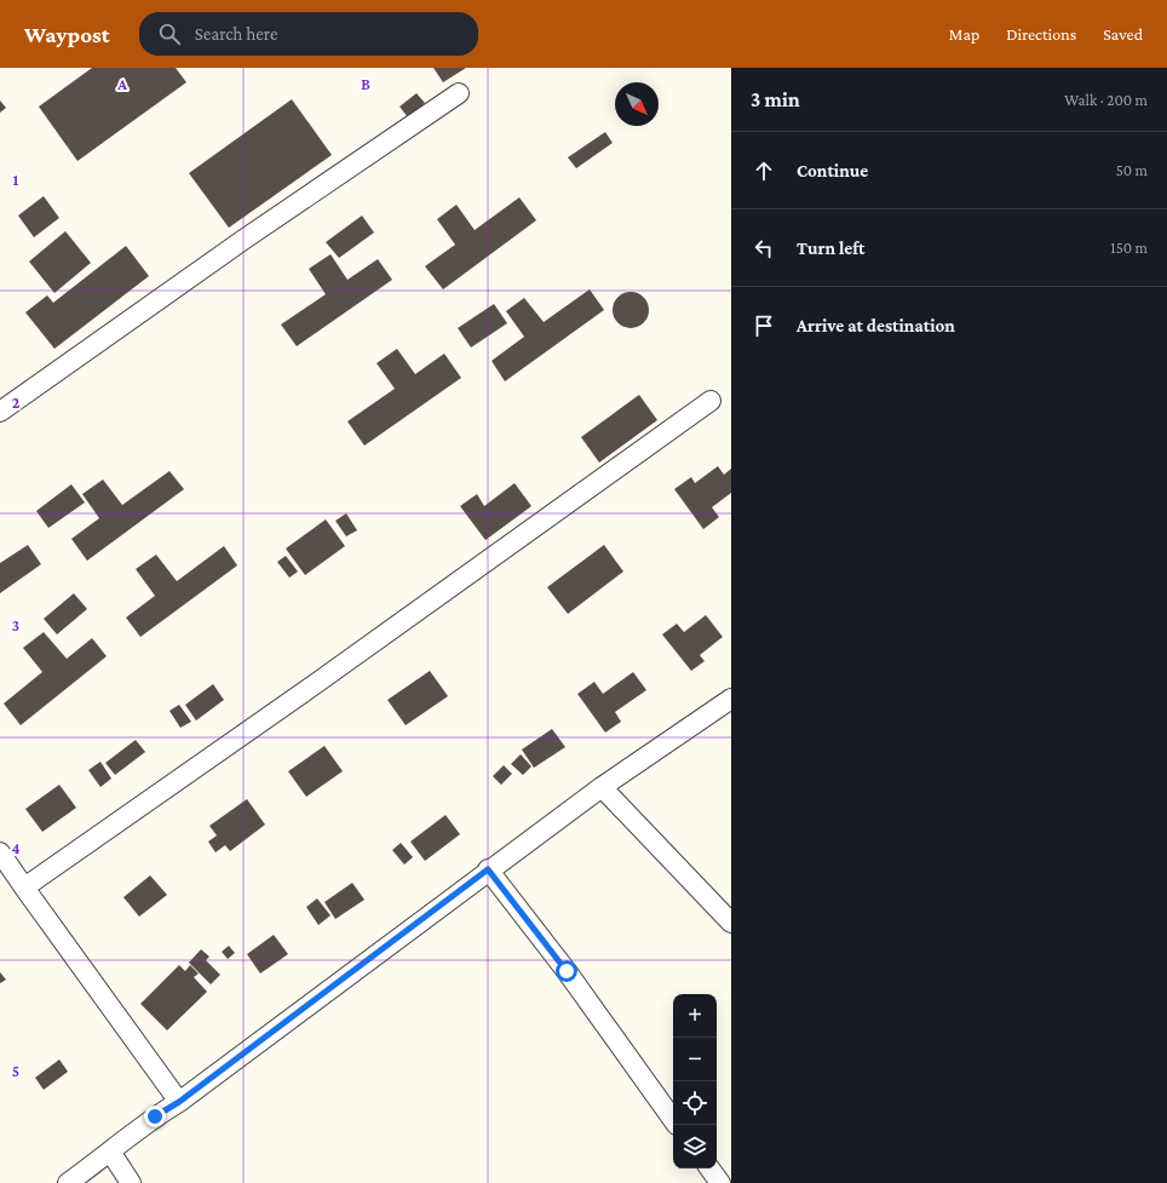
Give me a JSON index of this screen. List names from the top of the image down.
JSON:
{
  "north": "bottom right",
  "page": {
    "header": "Waypost",
    "search": "Search here",
    "nav": ["Map", "Directions", "Saved"],
    "heading": ["3 min", "Walk · 200 m"],
    "list": [
      ["Continue", "50 m"],
      ["Turn left", "150 m"],
      "Arrive at destination"
    ],
    "map_buttons": ["+", "−"]
  },
  "grid": {
    "columns": ["A", "B"],
    "rows": [
      "1",
      "2",
      "3",
      "4",
      "5"
    ]
  }
}
